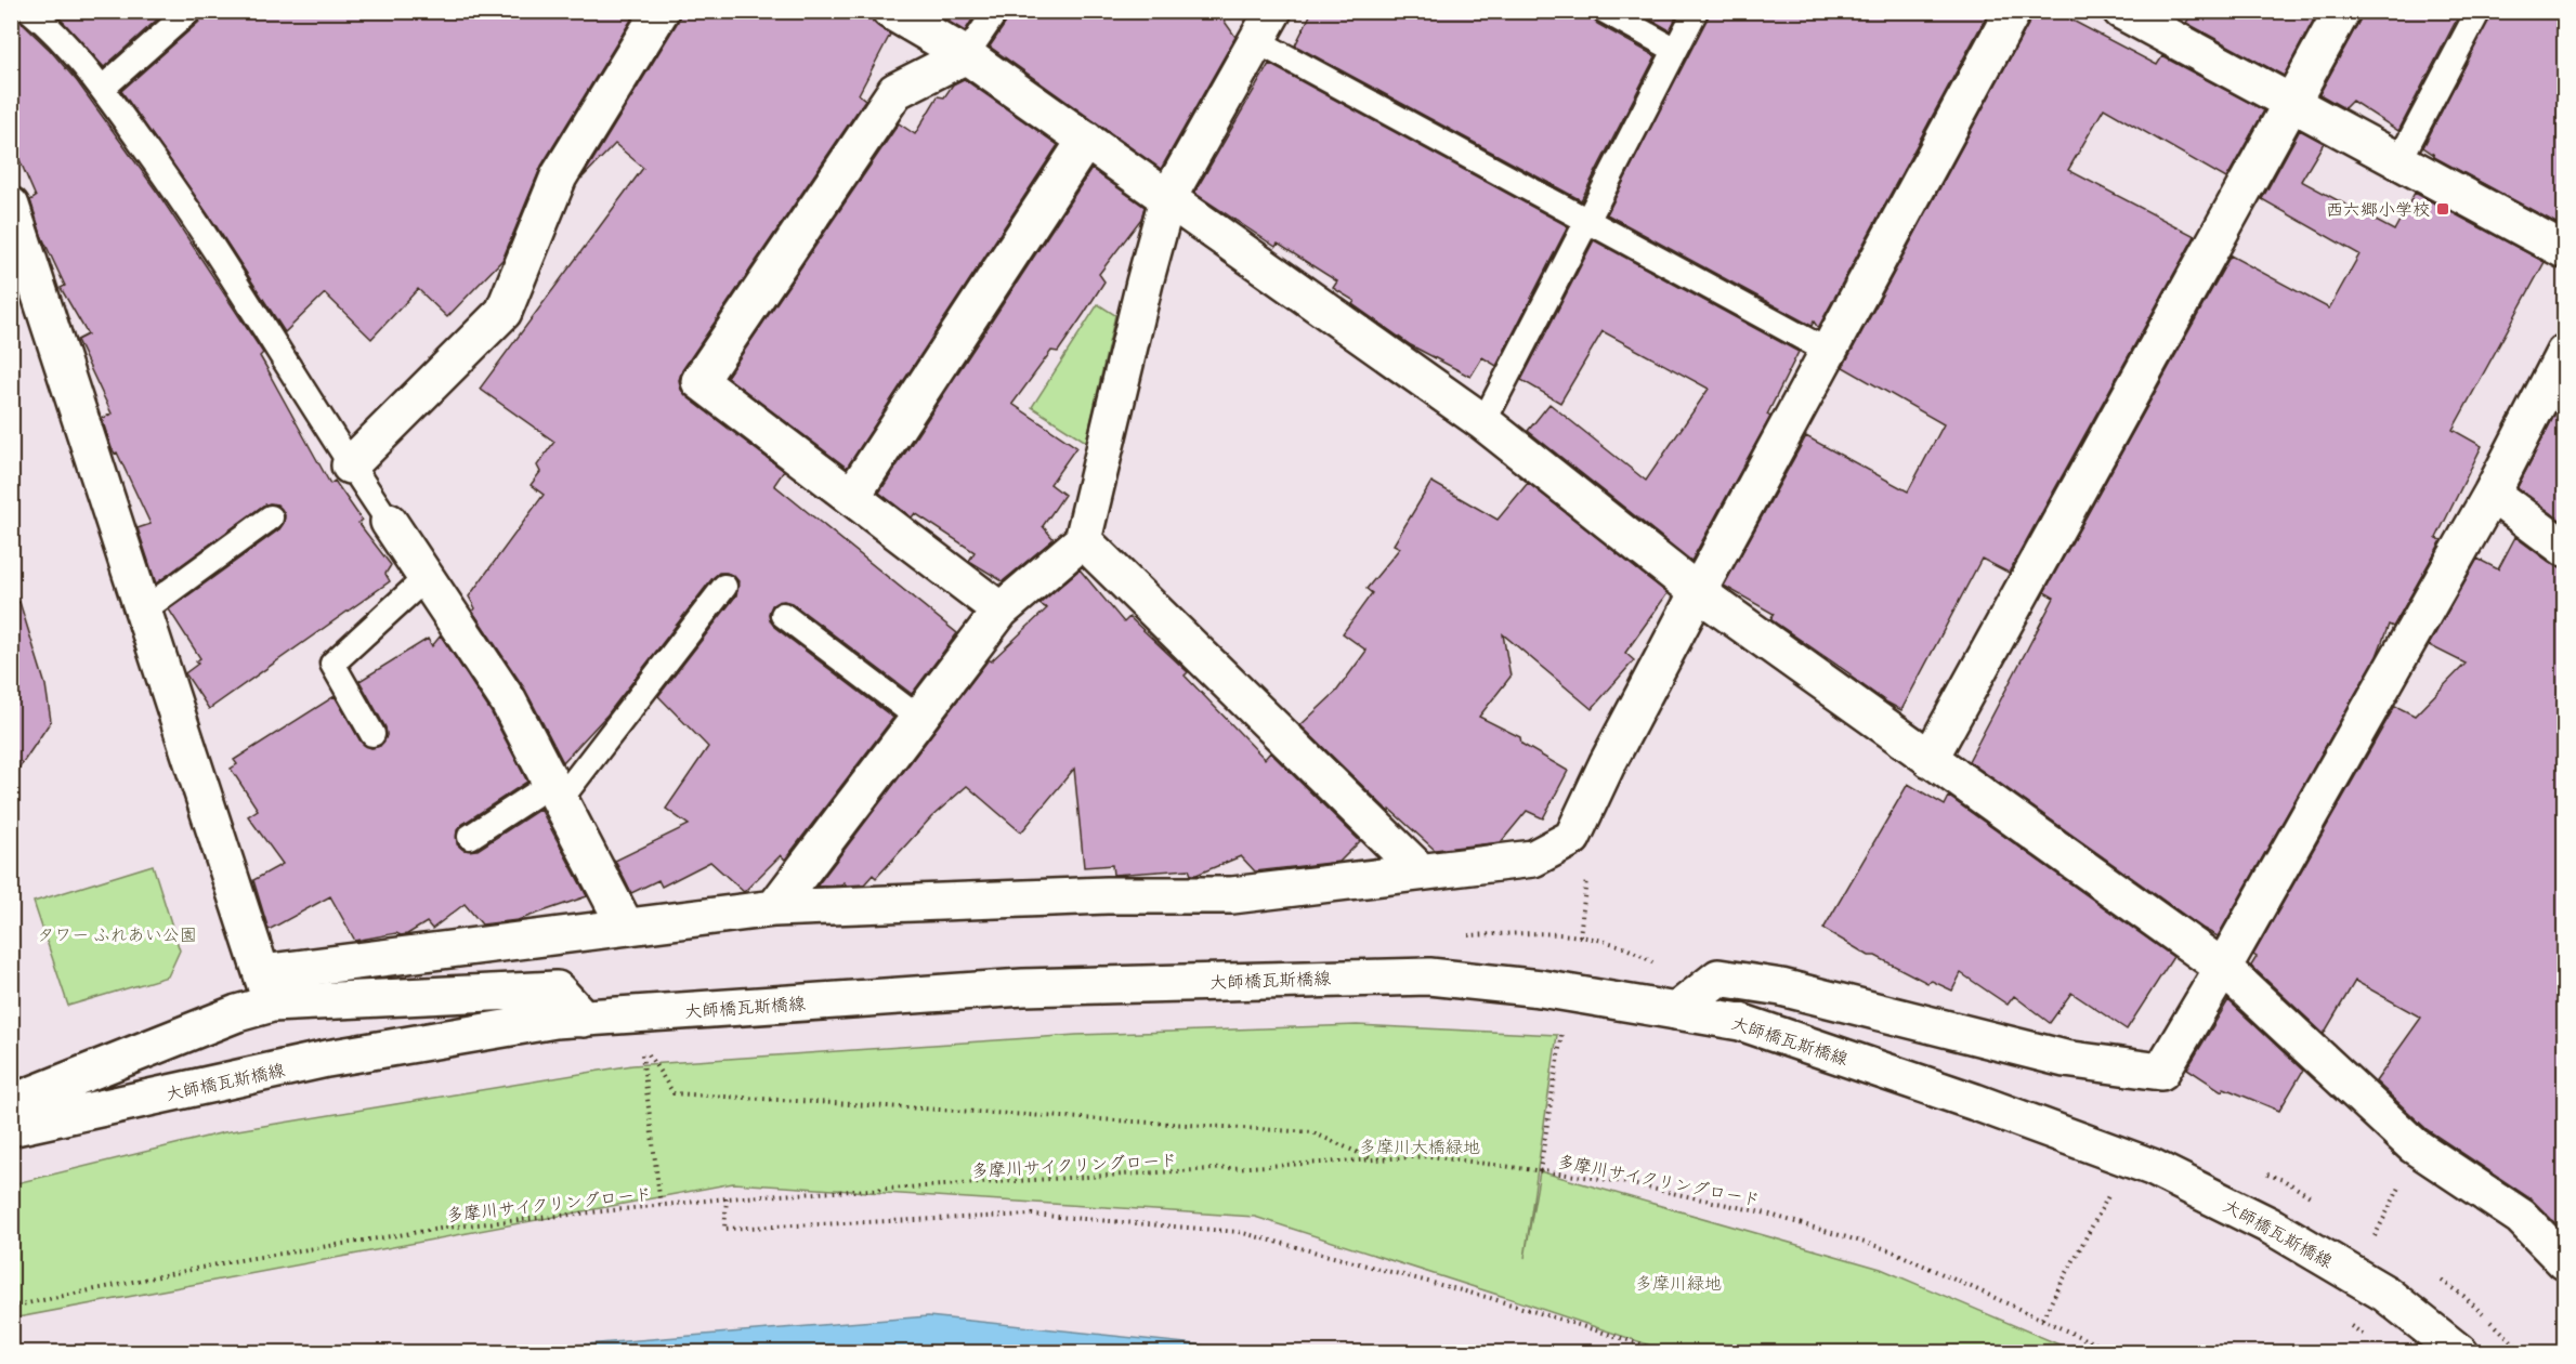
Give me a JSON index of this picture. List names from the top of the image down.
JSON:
{
  "streets": {
    "street": ["大師橋瓦斯橋線"],
    "path": ["多摩川サイクリングロード"]
  },
  "parks": ["タワー ふれあい公園", "多摩川大橋緑地", "多摩川緑地"],
  "places": {
    "transit": ["西六郷小学校"]
  }
}
